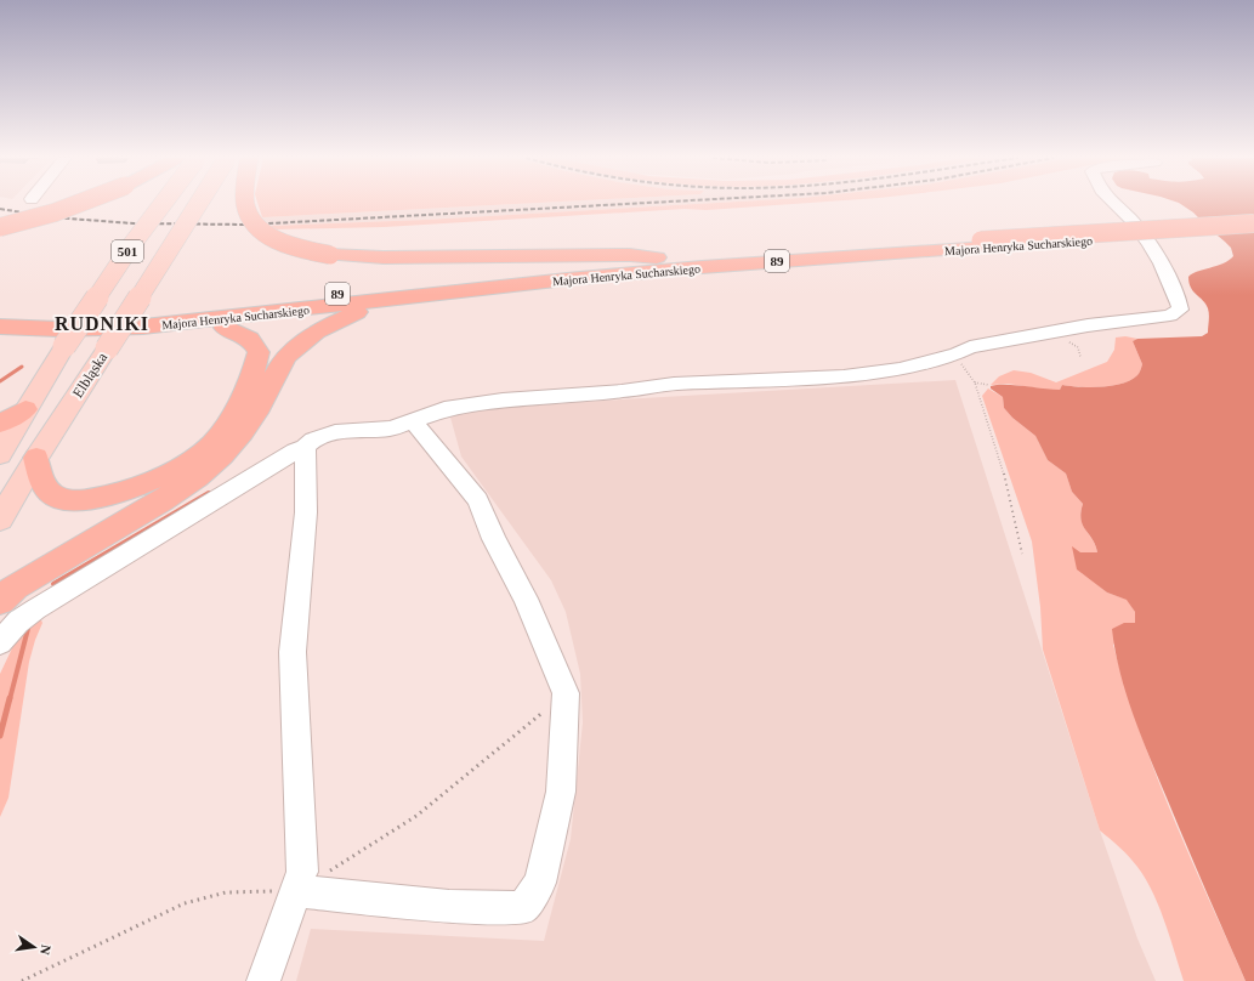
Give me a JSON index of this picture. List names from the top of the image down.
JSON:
{
  "streets": {
    "highway": ["Majora Henryka Sucharskiego", "89"],
    "main road": ["501", "Elbląska"]
  },
  "districts": ["RUDNIKI"],
  "north": "right"
}
